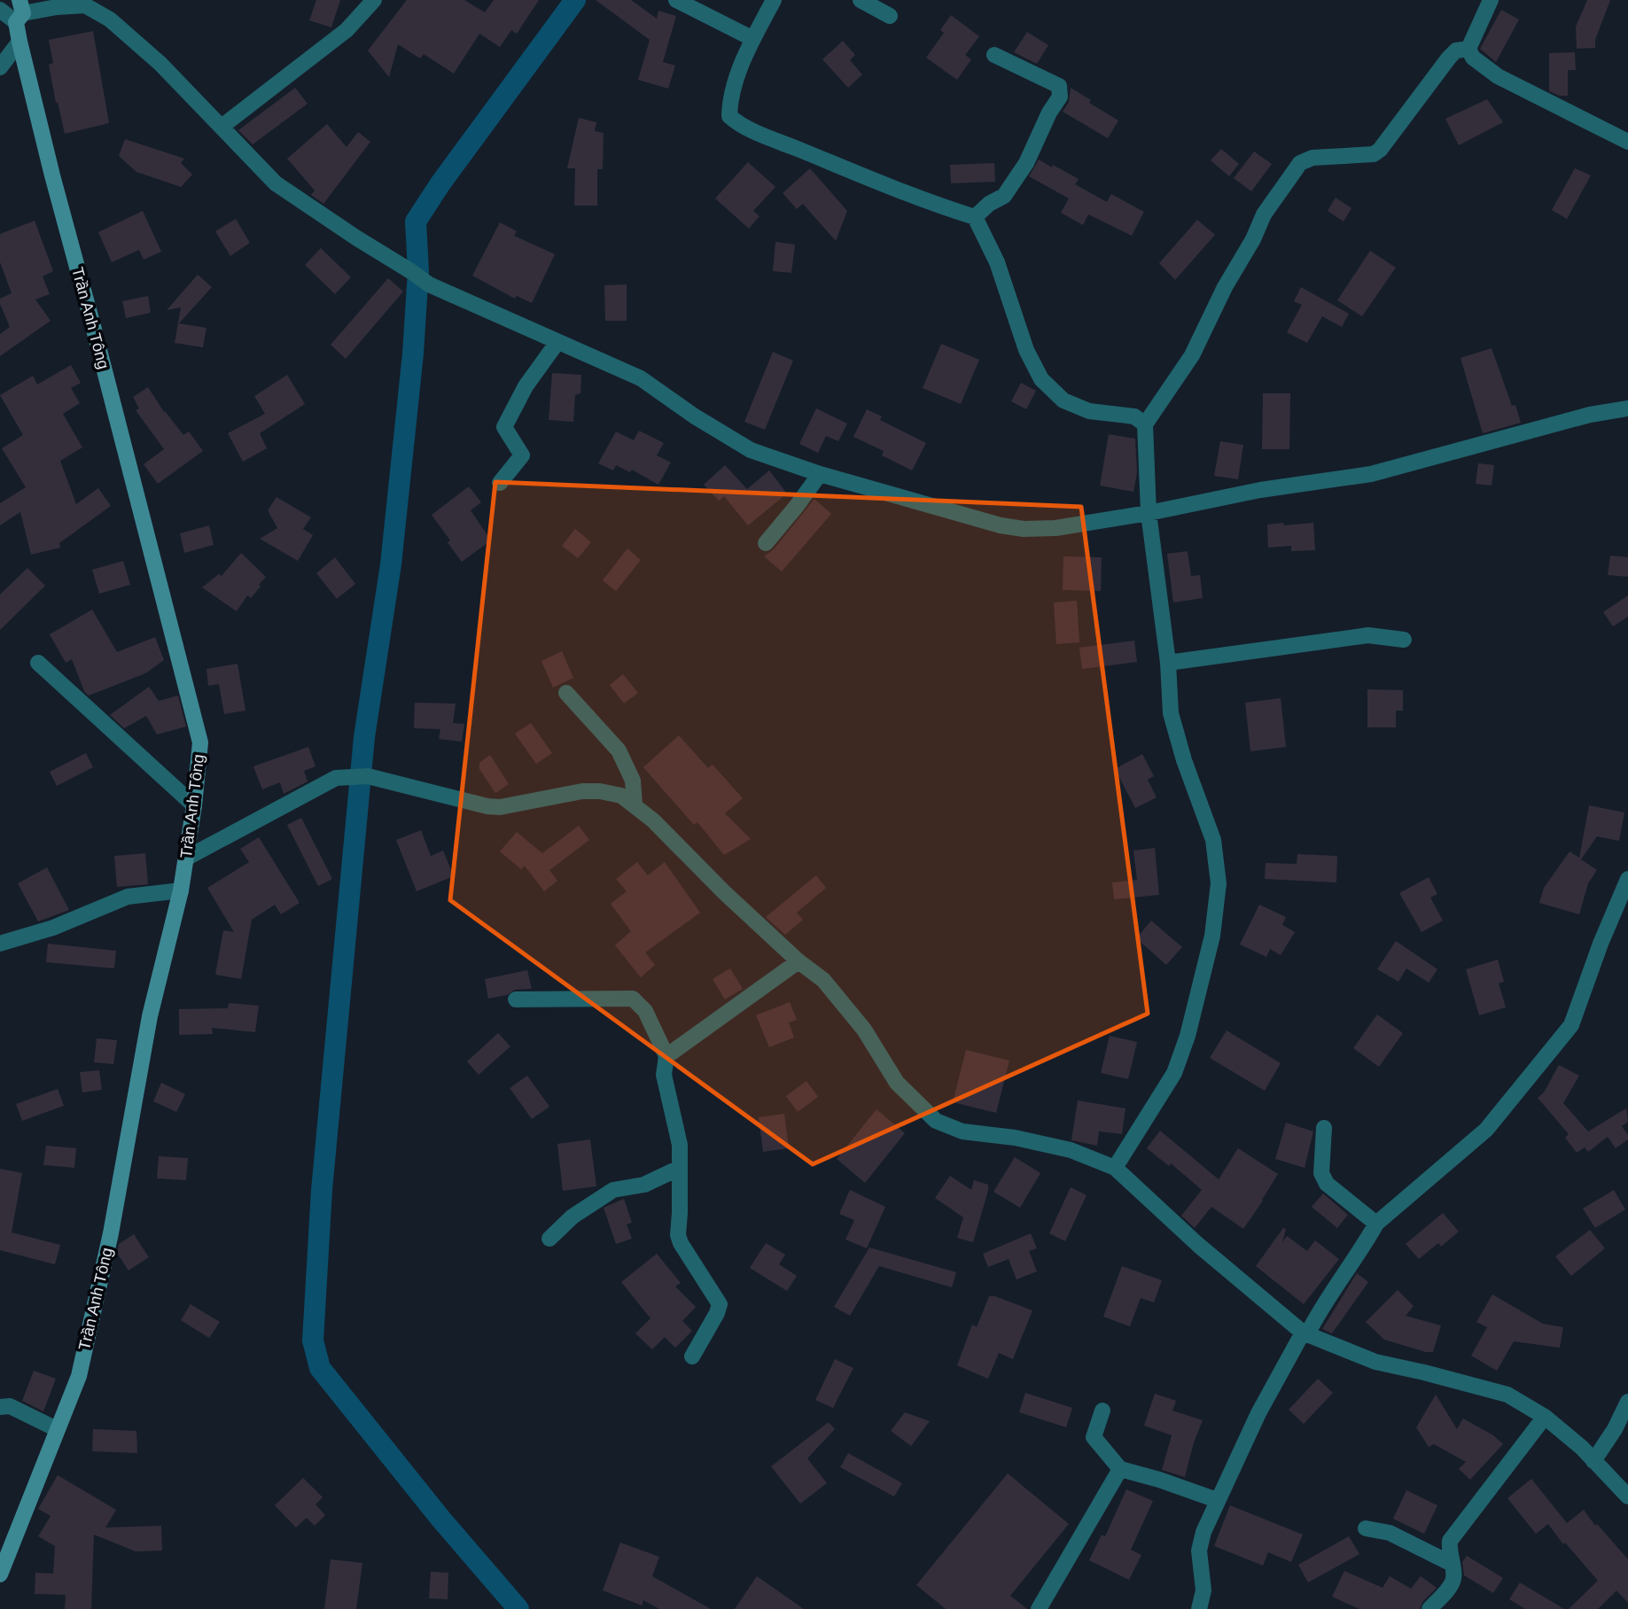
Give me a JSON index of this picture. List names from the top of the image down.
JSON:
{
  "streets": {
    "street": ["Trần Anh Tông"]
  }
}
